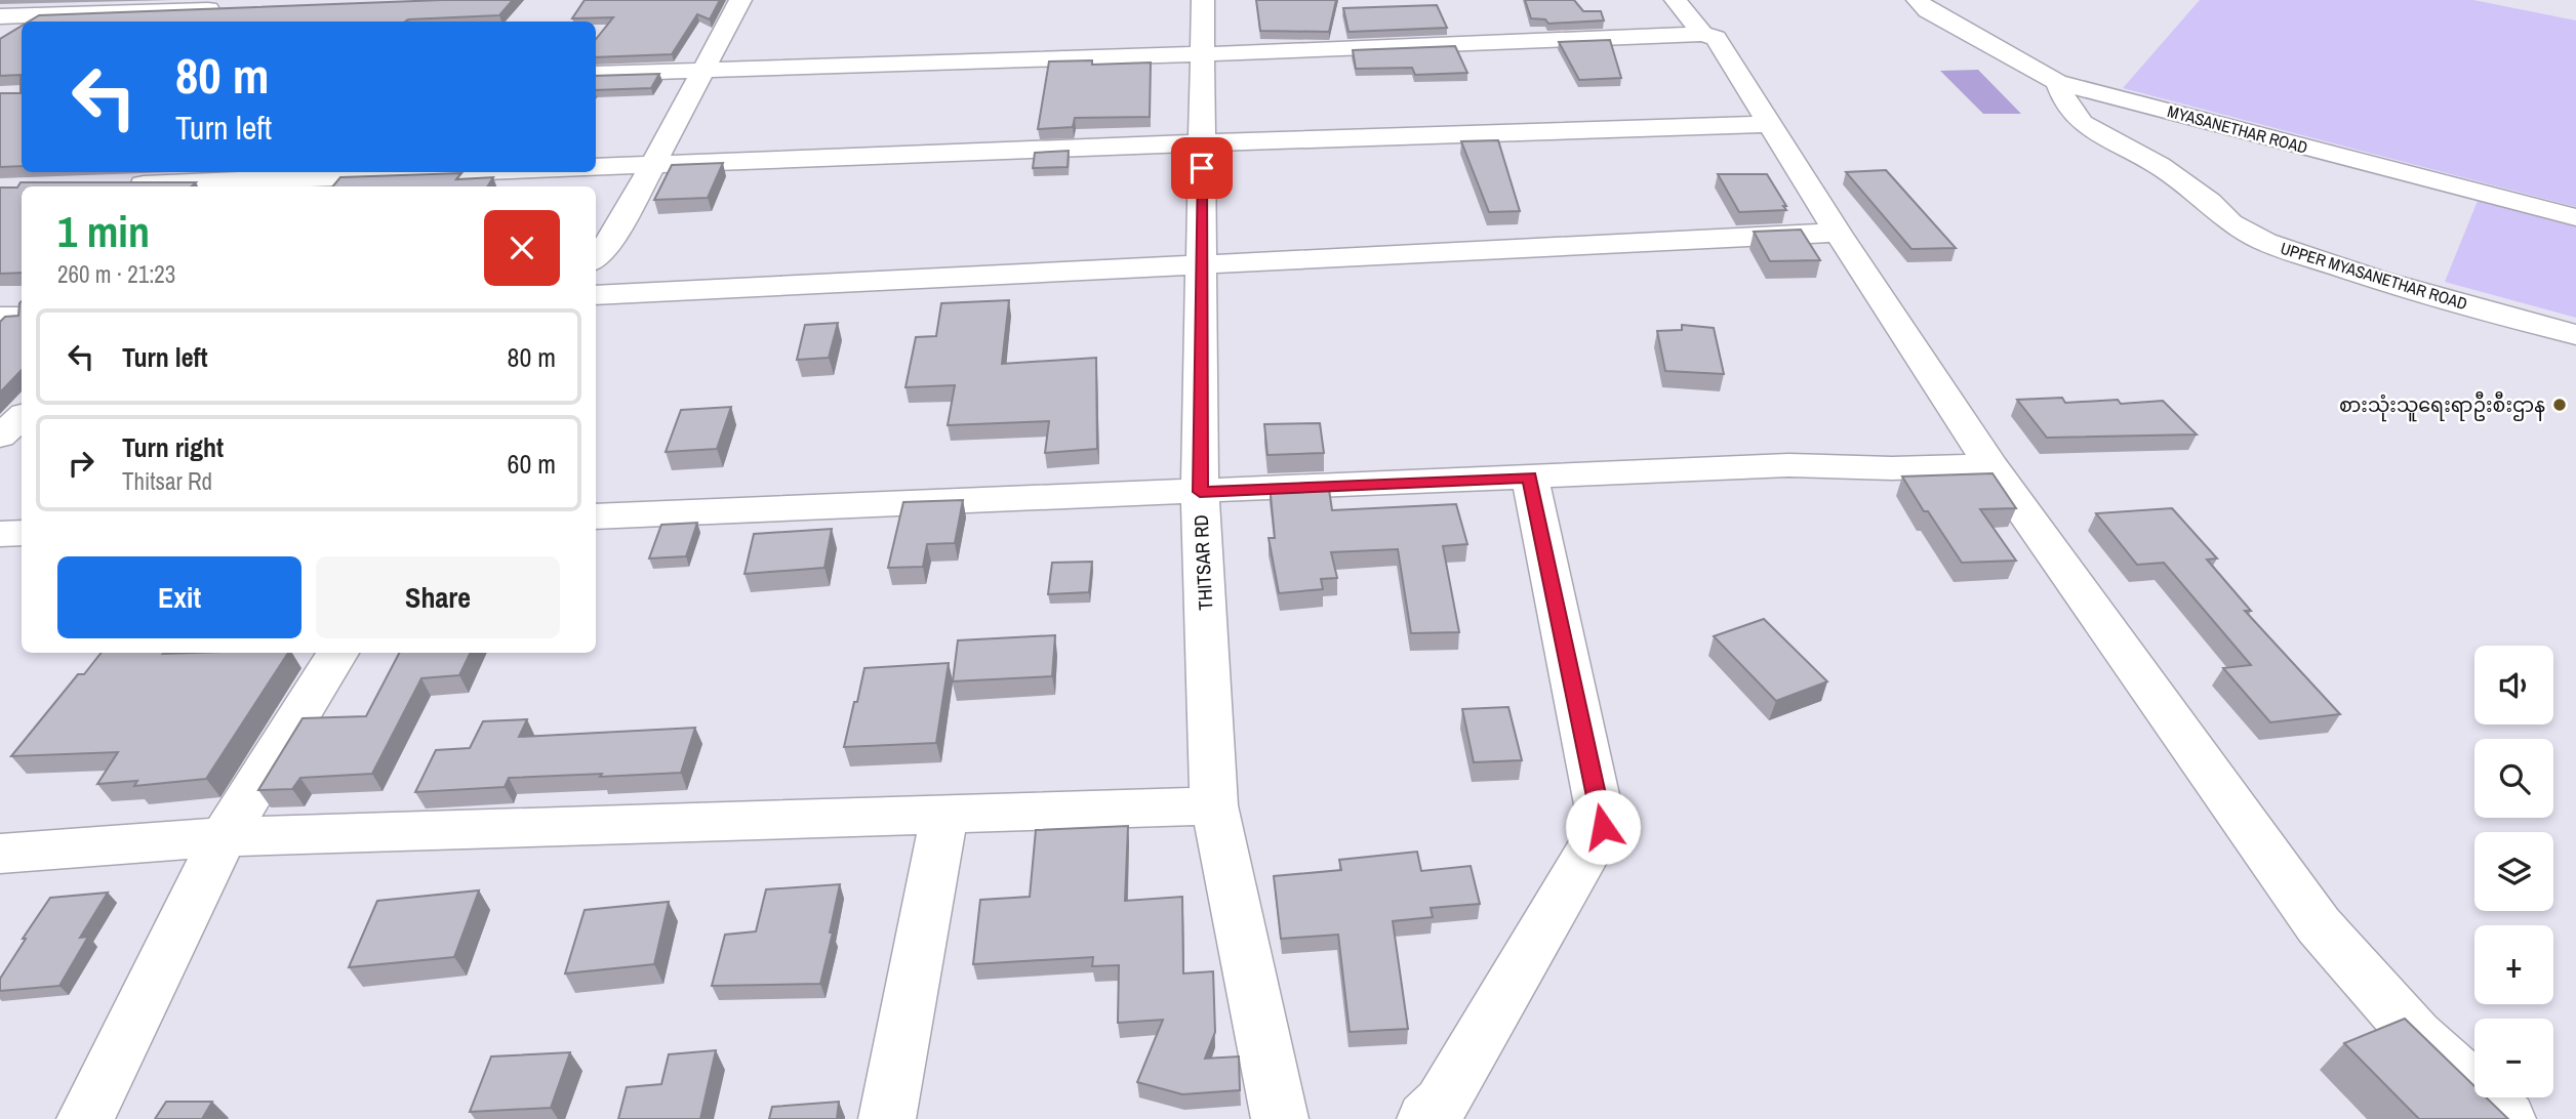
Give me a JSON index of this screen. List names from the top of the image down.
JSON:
{
  "streets": {
    "street": ["MYASANETHAR ROAD", "UPPER MYASANETHAR ROAD", "THITSAR RD"]
  },
  "crossings": [
    ["MYASANETHAR ROAD", "UPPER MYASANETHAR ROAD"]
  ],
  "places": ["စားသုံးသူရေးရာဦးစီးဌာန"],
  "page": {
    "turn": ["80 m", "Turn left"],
    "heading": ["1 min", "260 m · 21:23"],
    "list": [
      {
        "name": "Turn left",
        "value": "80 m"
      },
      {
        "name": "Turn right",
        "note": "Thitsar Rd",
        "value": "60 m"
      }
    ],
    "buttons": ["Exit", "Share"],
    "map_buttons": ["+", "−"]
  }
}
